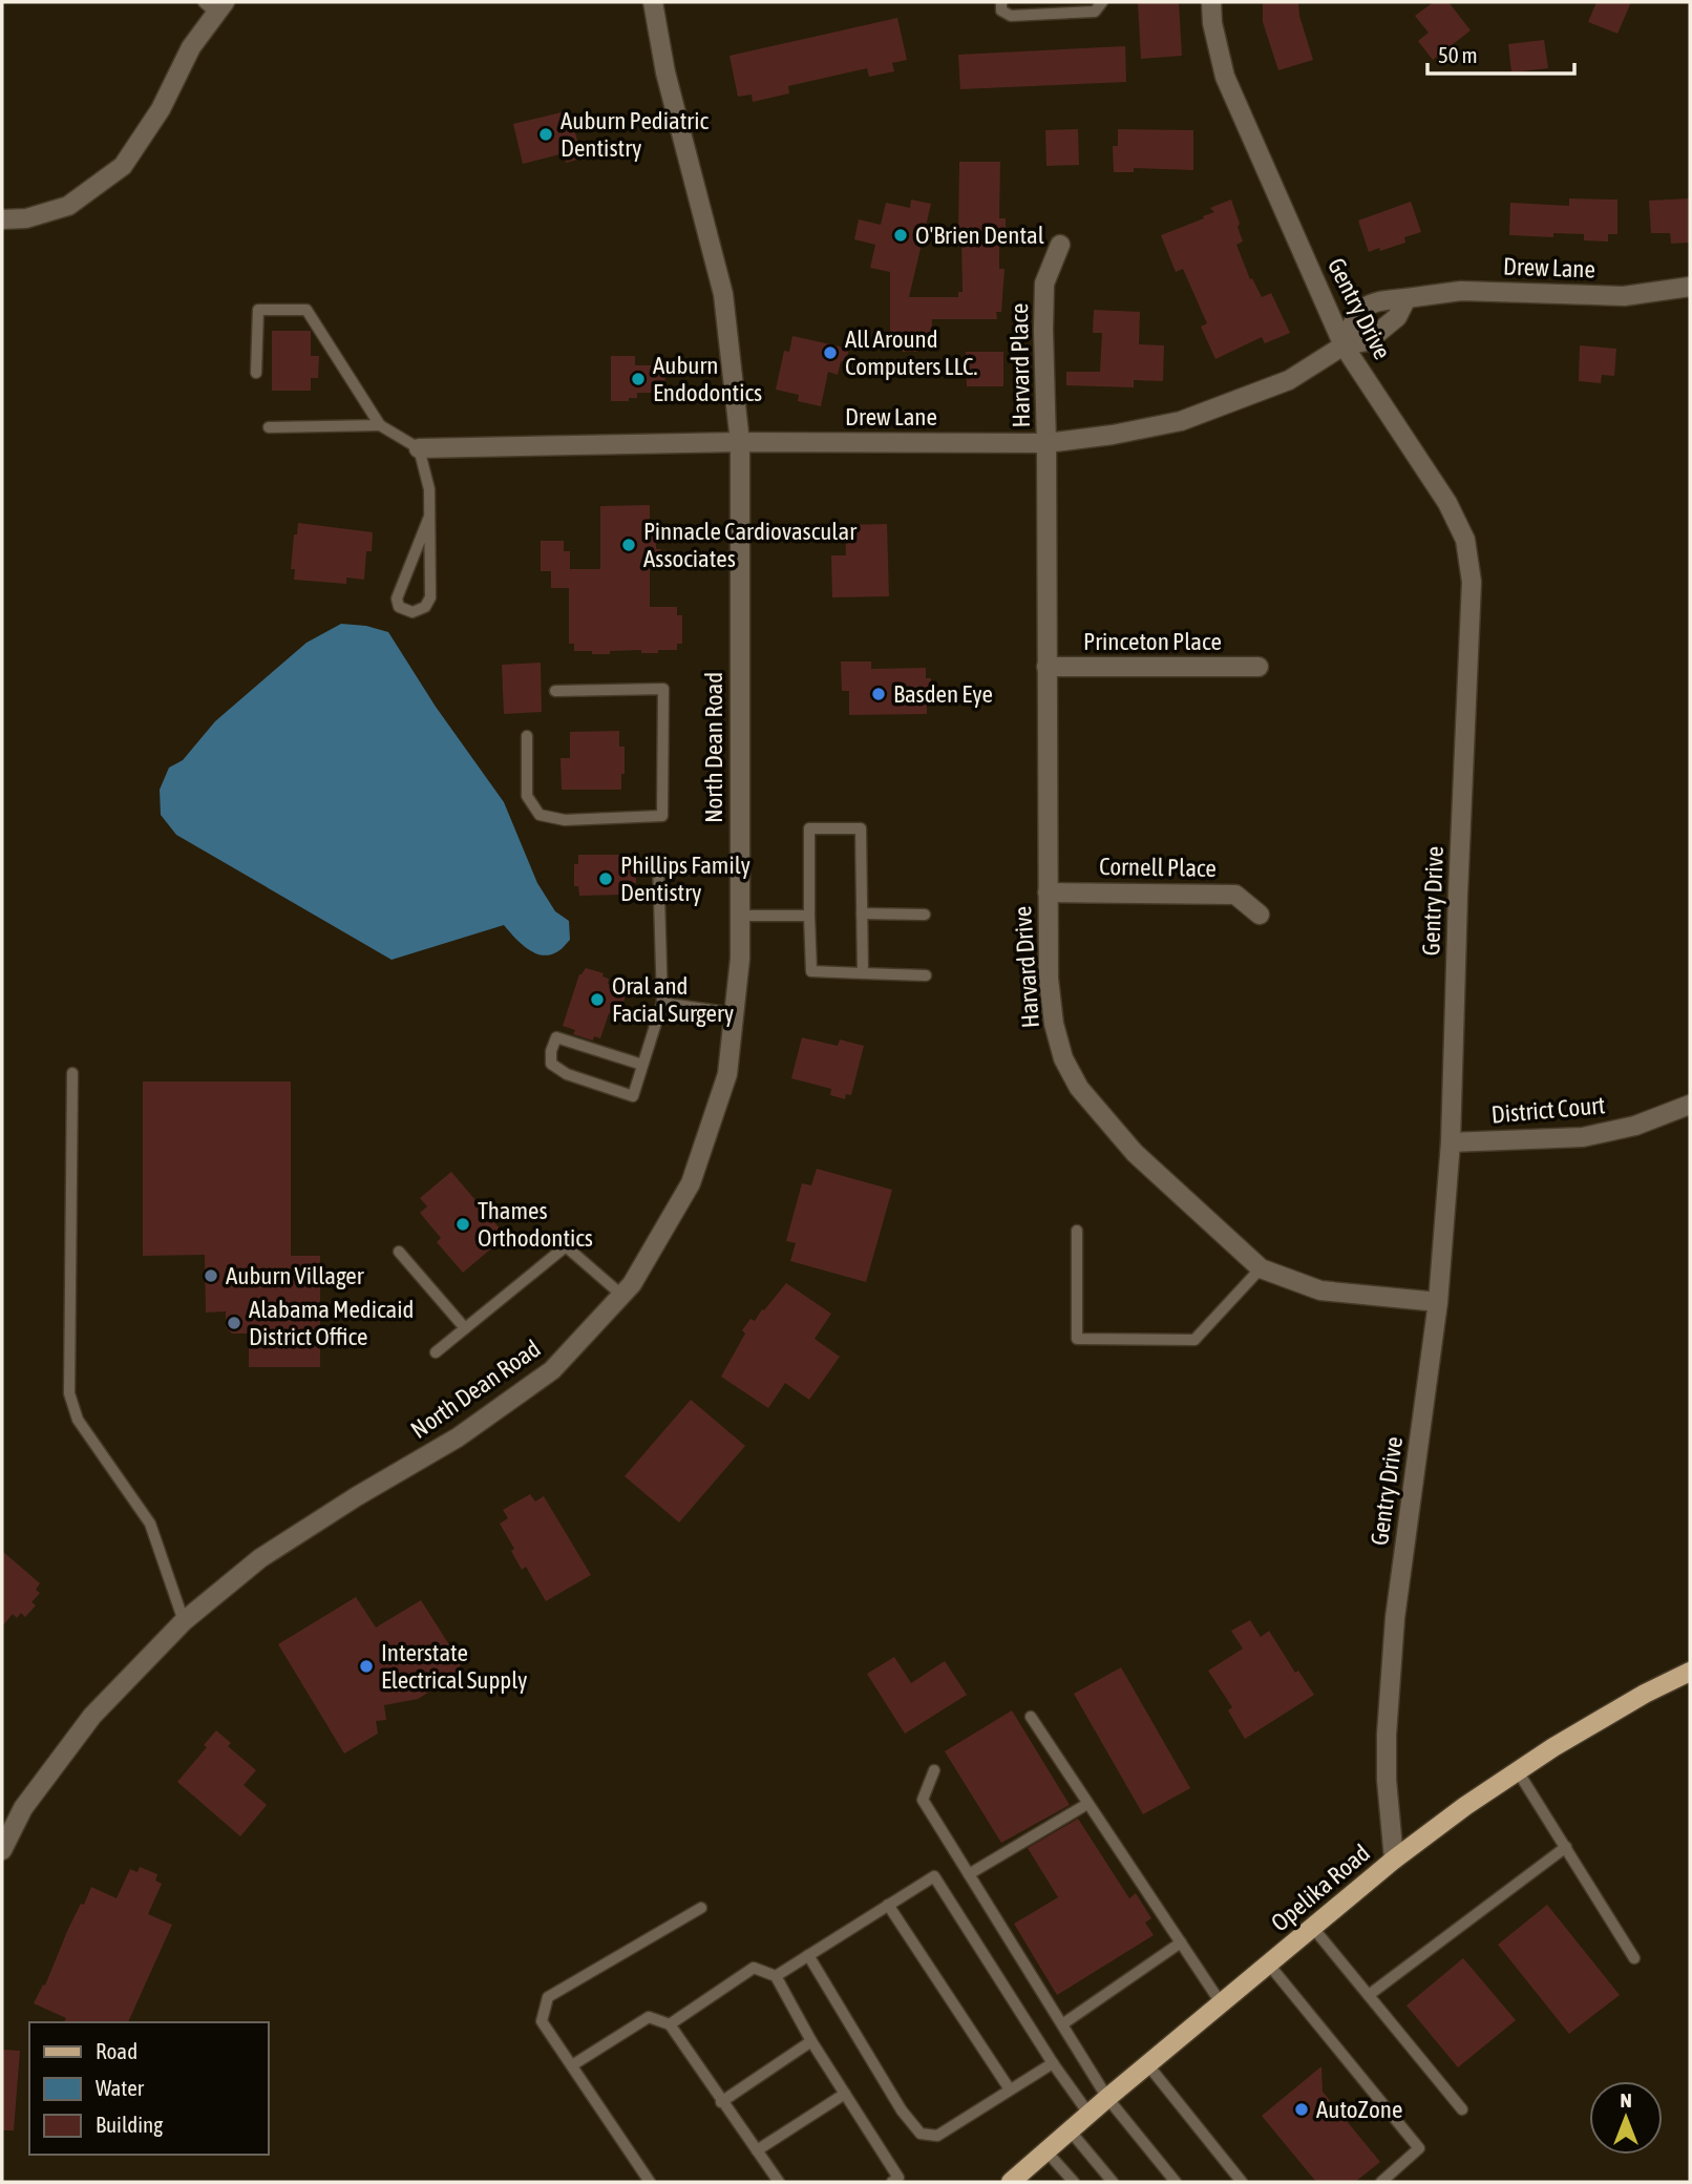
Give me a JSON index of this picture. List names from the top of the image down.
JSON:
{
  "streets": {
    "main road": ["Opelika Road"],
    "street": [
      "Drew Lane",
      "Gentry Drive",
      "Harvard Place",
      "Princeton Place",
      "North Dean Road",
      "Cornell Place",
      "Harvard Drive",
      "District Court"
    ]
  },
  "crossings": [
    ["Drew Lane", "Gentry Drive"],
    ["Drew Lane", "Harvard Place"],
    ["Drew Lane", "North Dean Road"],
    ["Drew Lane", "Harvard Drive"],
    ["Gentry Drive", "Harvard Drive"],
    ["Gentry Drive", "District Court"],
    ["Gentry Drive", "Opelika Road"],
    ["Harvard Place", "Harvard Drive"],
    ["Princeton Place", "Harvard Drive"],
    ["Cornell Place", "Harvard Drive"]
  ],
  "places": [
    "Auburn Pediatric Dentistry",
    "O'Brien Dental",
    "All Around Computers LLC.",
    "Auburn Endodontics",
    "Pinnacle Cardiovascular Associates",
    "Basden Eye",
    "Phillips Family Dentistry",
    "Oral and Facial Surgery",
    "Thames Orthodontics",
    "Auburn Villager",
    "Alabama Medicaid District Office",
    "Interstate Electrical Supply",
    "AutoZone"
  ],
  "legend": ["Road", "Water", "Building"],
  "scale_bar": "50 m",
  "north": "top"
}
